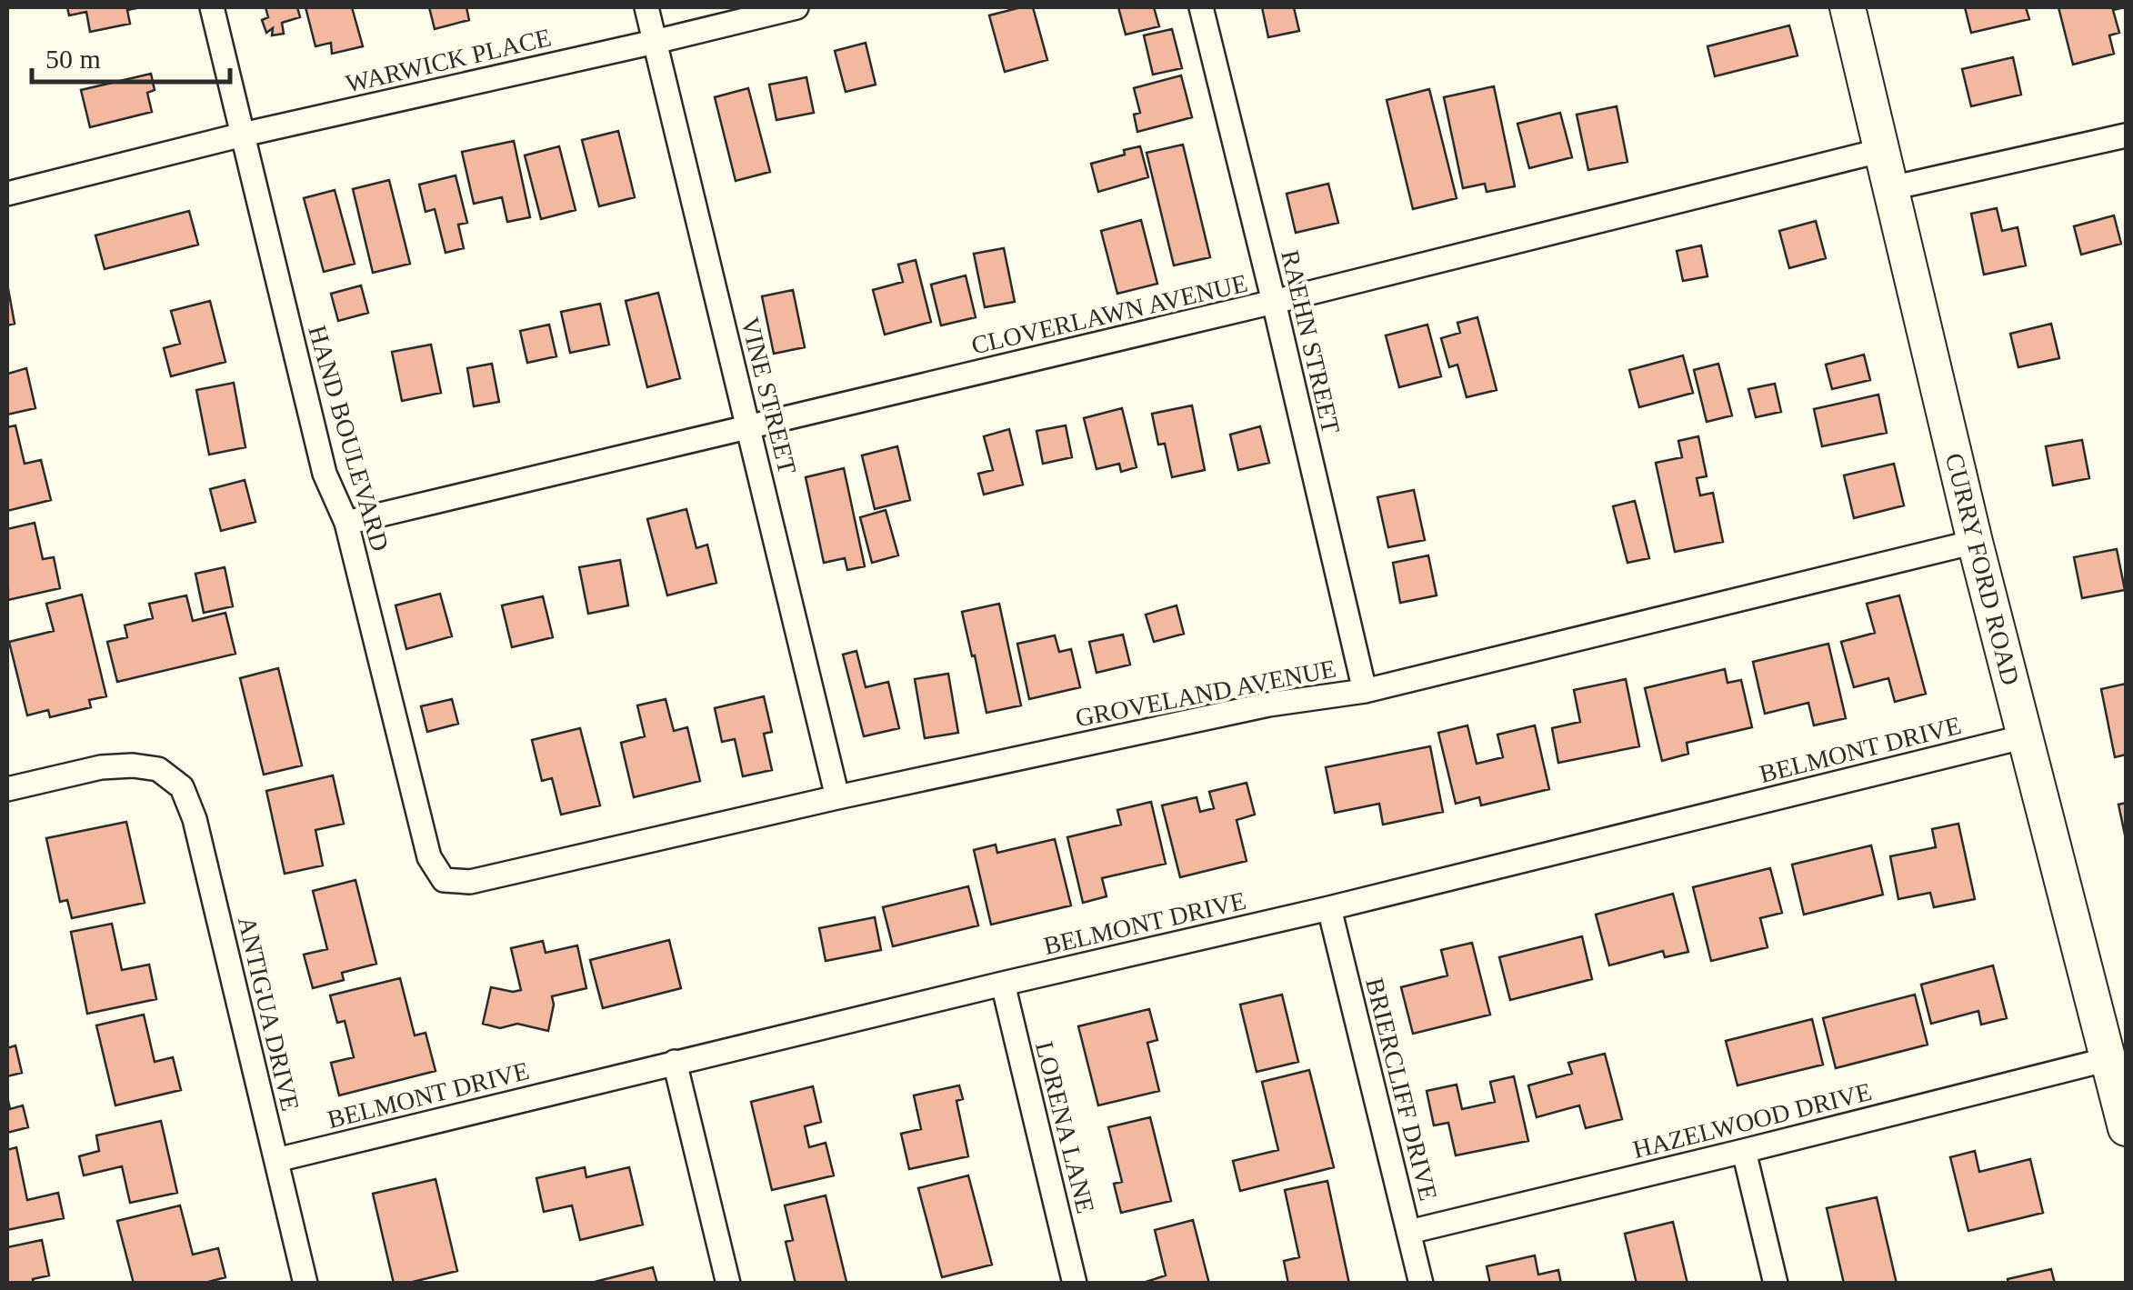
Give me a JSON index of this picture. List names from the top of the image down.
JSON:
{
  "streets": {
    "street": [
      "WARWICK PLACE",
      "CLOVERLAWN AVENUE",
      "RAEHN STREET",
      "VINE STREET",
      "HAND BOULEVARD",
      "CURRY FORD ROAD",
      "GROVELAND AVENUE",
      "BELMONT DRIVE",
      "ANTIGUA DRIVE",
      "BRIERCLIFF DRIVE",
      "HAZELWOOD DRIVE",
      "LORENA LANE"
    ]
  },
  "crossings": [
    ["WARWICK PLACE", "VINE STREET"],
    ["WARWICK PLACE", "HAND BOULEVARD"],
    ["CLOVERLAWN AVENUE", "RAEHN STREET"],
    ["CLOVERLAWN AVENUE", "VINE STREET"],
    ["CLOVERLAWN AVENUE", "HAND BOULEVARD"],
    ["CLOVERLAWN AVENUE", "CURRY FORD ROAD"],
    ["RAEHN STREET", "GROVELAND AVENUE"],
    ["VINE STREET", "GROVELAND AVENUE"],
    ["HAND BOULEVARD", "GROVELAND AVENUE"],
    ["CURRY FORD ROAD", "GROVELAND AVENUE"],
    ["CURRY FORD ROAD", "BELMONT DRIVE"],
    ["CURRY FORD ROAD", "HAZELWOOD DRIVE"],
    ["BELMONT DRIVE", "ANTIGUA DRIVE"],
    ["BELMONT DRIVE", "BRIERCLIFF DRIVE"],
    ["BELMONT DRIVE", "LORENA LANE"],
    ["BRIERCLIFF DRIVE", "HAZELWOOD DRIVE"]
  ],
  "scale_bar": "50 m"
}
